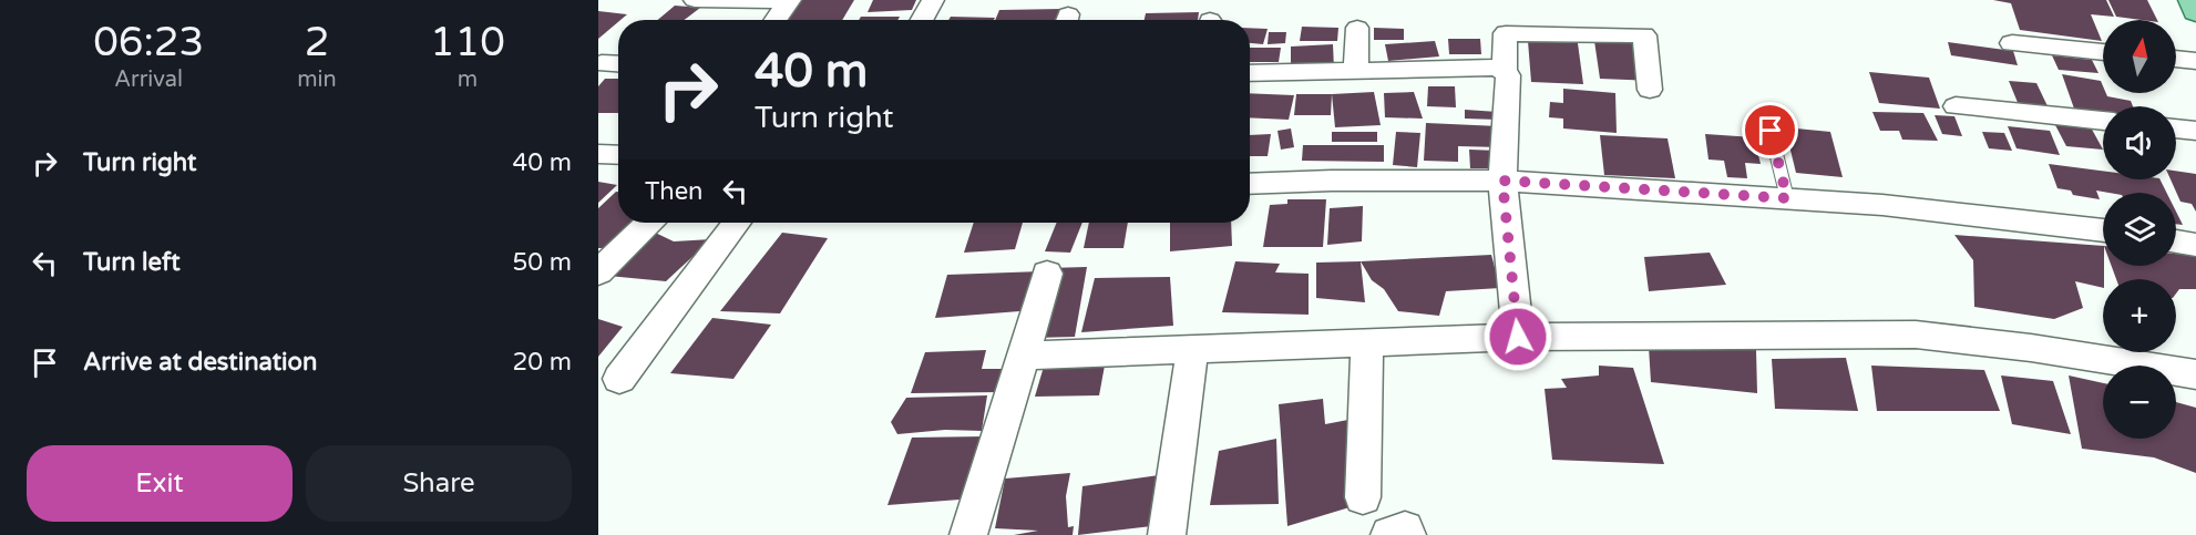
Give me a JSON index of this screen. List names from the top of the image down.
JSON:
{
  "north": "top",
  "page": {
    "eta": [
      "06:23",
      "Arrival",
      "2",
      "min",
      "110",
      "m"
    ],
    "map_buttons": ["+", "−"],
    "turn": ["40 m", "Turn right"],
    "list": [
      {
        "name": "Turn right",
        "value": "40 m"
      },
      {
        "name": "Turn left",
        "value": "50 m"
      },
      {
        "name": "Arrive at destination",
        "value": "20 m"
      }
    ],
    "then": "Then",
    "buttons": ["Exit", "Share"]
  }
}
